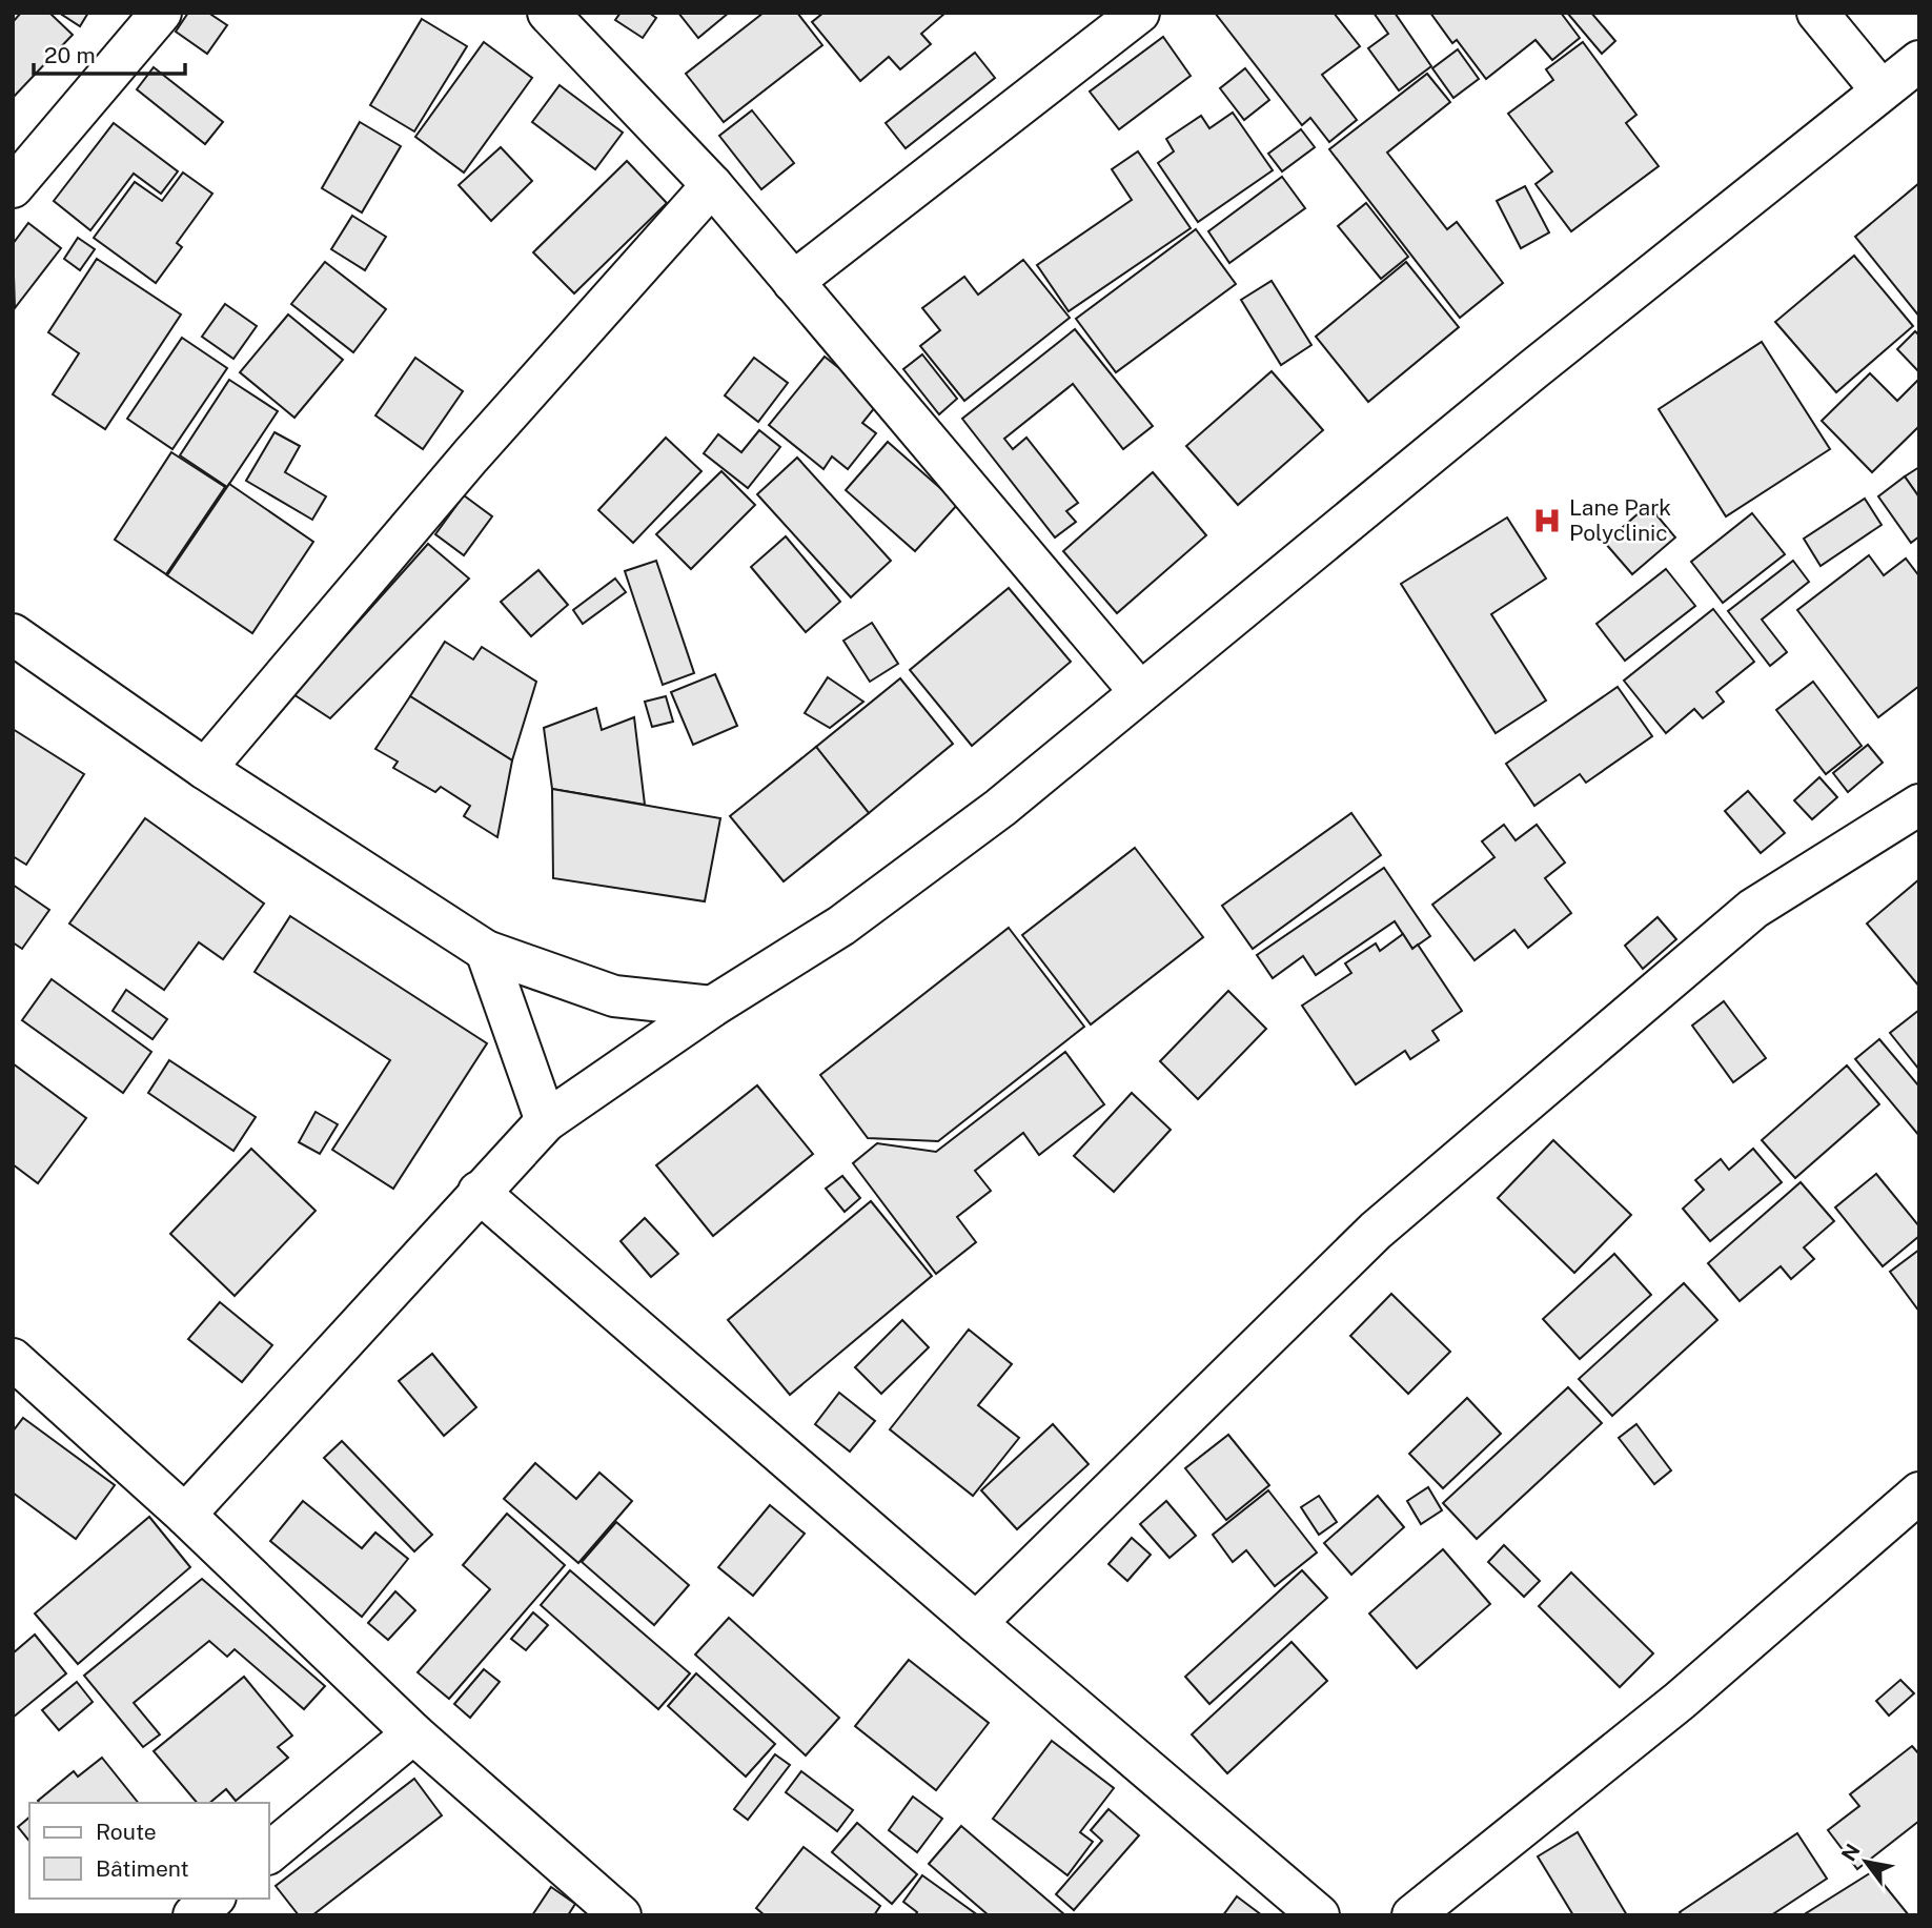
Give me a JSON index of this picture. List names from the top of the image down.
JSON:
{
  "places": {
    "hospital": ["Lane Park Polyclinic"]
  },
  "legend": ["Route", "Bâtiment"],
  "scale_bar": "20 m",
  "north": "top left"
}
